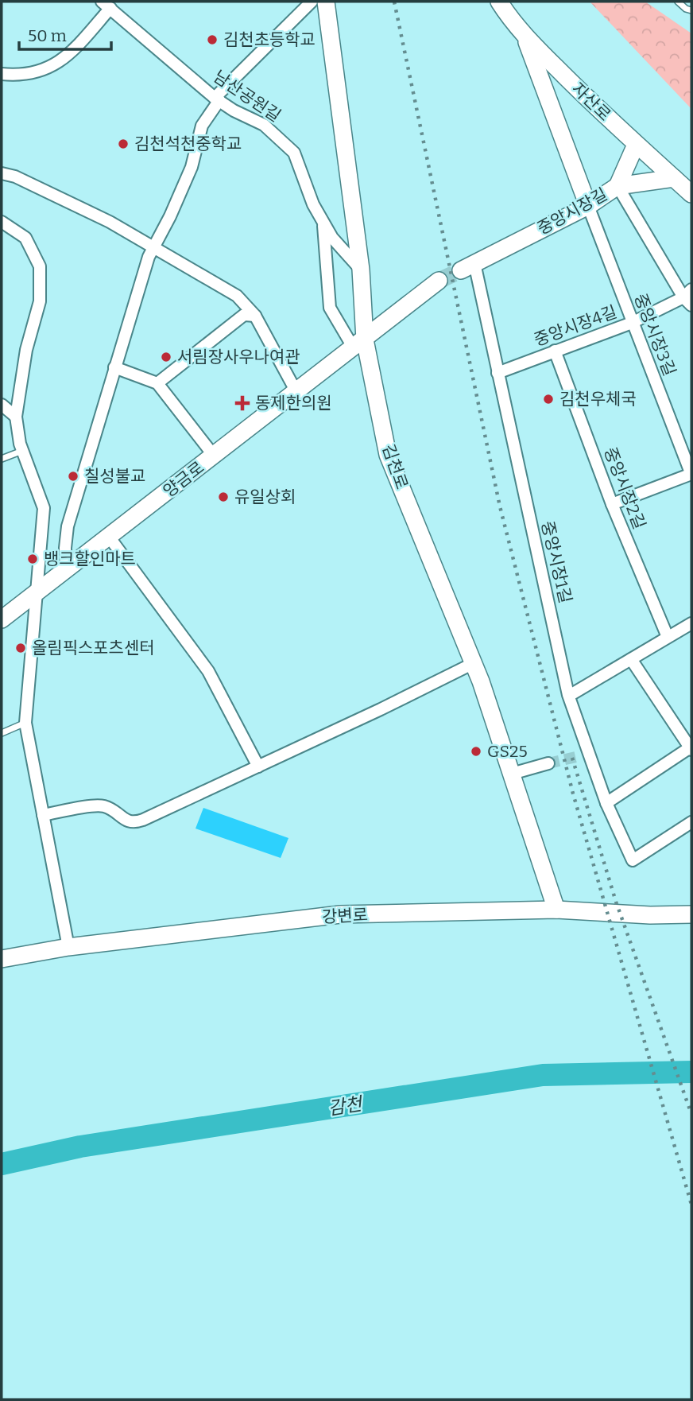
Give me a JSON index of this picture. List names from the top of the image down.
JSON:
{
  "streets": {
    "street": [
      "남산공원길",
      "자산로",
      "중앙시장길",
      "중앙시장4길",
      "중앙시장3길",
      "김천로",
      "양금로",
      "중앙시장2길",
      "중앙시장1길",
      "강변로"
    ]
  },
  "crossings": [
    ["남산공원길", "김천로"],
    ["중앙시장길", "중앙시장4길"],
    ["중앙시장길", "중앙시장3길"],
    ["중앙시장길", "중앙시장1길"],
    ["중앙시장4길", "중앙시장3길"],
    ["중앙시장4길", "중앙시장2길"],
    ["중앙시장4길", "중앙시장1길"],
    ["김천로", "양금로"],
    ["김천로", "강변로"]
  ],
  "water": ["감천"],
  "places": {
    "other": [
      "김천초등학교",
      "김천석천중학교",
      "서림장사우나여관",
      "김천우체국",
      "칠성불교",
      "유일상회",
      "뱅크할인마트",
      "올림픽스포츠센터",
      "GS25"
    ],
    "health": ["동제한의원"]
  },
  "scale_bar": "50 m"
}
